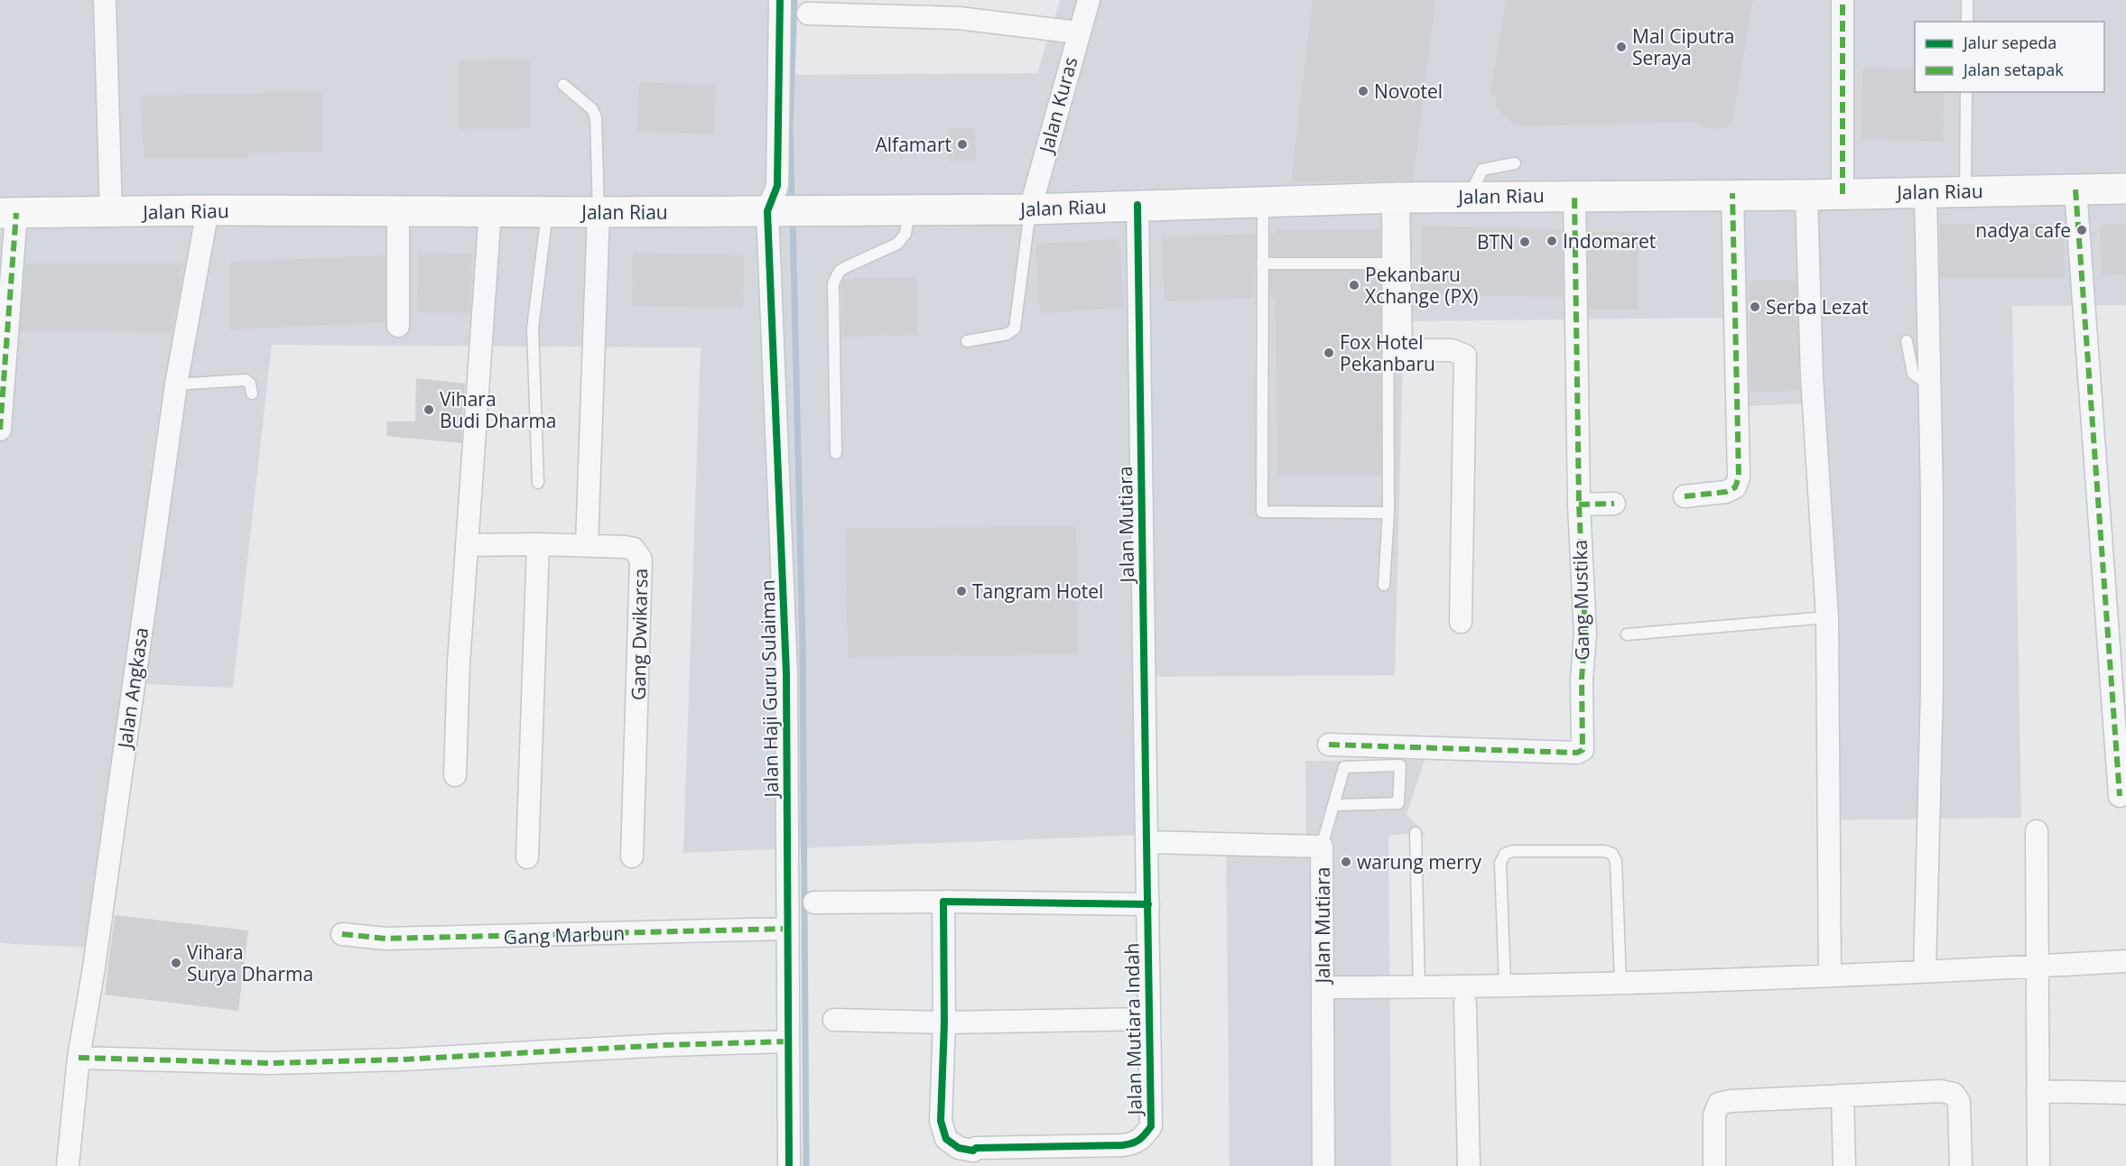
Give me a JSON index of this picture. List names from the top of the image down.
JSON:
{
  "streets": {
    "main road": ["Jalan Riau"],
    "street": [
      "Jalan Kuras",
      "Jalan Mutiara",
      "Gang Mustika",
      "Gang Dwikarsa",
      "Jalan Angkasa",
      "Jalan Haji Guru Sulaiman",
      "Gang Marbun",
      "Jalan Mutiara Indah"
    ]
  },
  "crossings": [
    ["Jalan Kuras", "Jalan Riau"],
    ["Jalan Riau", "Jalan Mutiara"],
    ["Jalan Riau", "Gang Mustika"],
    ["Jalan Riau", "Jalan Angkasa"],
    ["Jalan Riau", "Jalan Haji Guru Sulaiman"],
    ["Jalan Mutiara", "Jalan Mutiara Indah"],
    ["Jalan Haji Guru Sulaiman", "Gang Marbun"]
  ],
  "places": [
    "Mal Ciputra Seraya",
    "Novotel",
    "Alfamart",
    "nadya cafe",
    "Indomaret",
    "BTN",
    "Pekanbaru Xchange (PX)",
    "Serba Lezat",
    "Fox Hotel Pekanbaru",
    "Vihara Budi Dharma",
    "Tangram Hotel",
    "warung merry",
    "Vihara Surya Dharma"
  ],
  "legend": ["Jalur sepeda", "Jalan setapak"]
}
